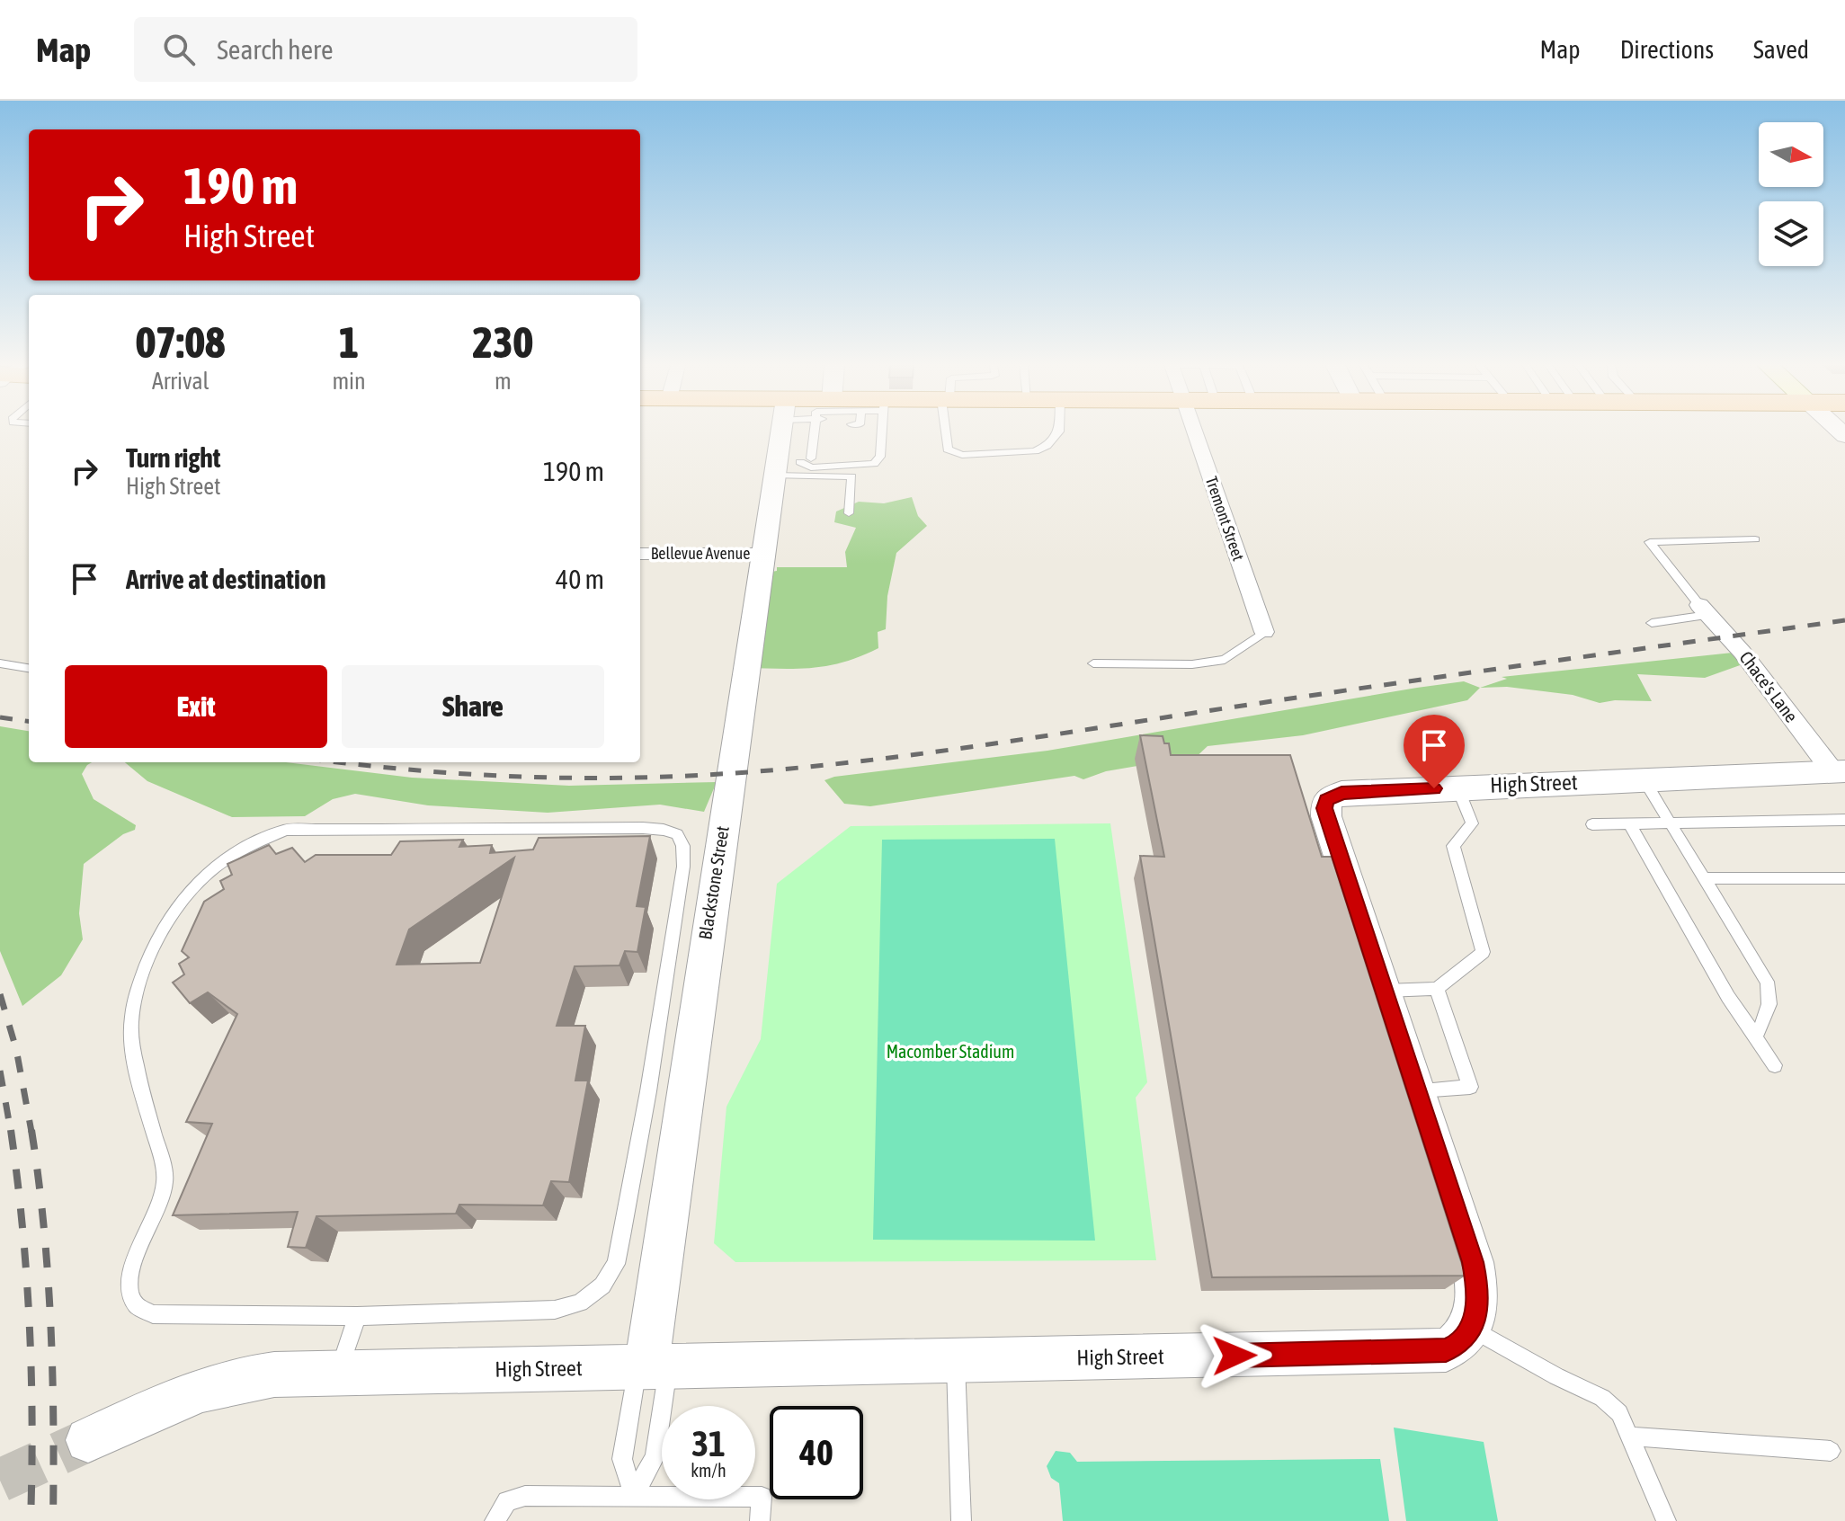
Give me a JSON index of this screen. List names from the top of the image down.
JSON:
{
  "streets": {
    "street": [
      "Tremont Street",
      "Bellevue Avenue",
      "Chace's Lane",
      "High Street",
      "Blackstone Street"
    ]
  },
  "crossings": [
    ["Bellevue Avenue", "Blackstone Street"],
    ["Chace's Lane", "High Street"],
    ["High Street", "Blackstone Street"]
  ],
  "parks": ["Macomber Stadium"],
  "north": "right",
  "page": {
    "header": "Map",
    "search": "Search here",
    "nav": ["Map", "Directions", "Saved"],
    "turn": ["190 m", "High Street"],
    "eta": [
      "07:08",
      "Arrival",
      "1",
      "min",
      "230",
      "m"
    ],
    "list": [
      {
        "name": "Turn right",
        "note": "High Street",
        "value": "190 m"
      },
      {
        "name": "Arrive at destination",
        "value": "40 m"
      }
    ],
    "buttons": ["Exit", "Share"],
    "speed": "31 km/h",
    "limit": "40"
  }
}
